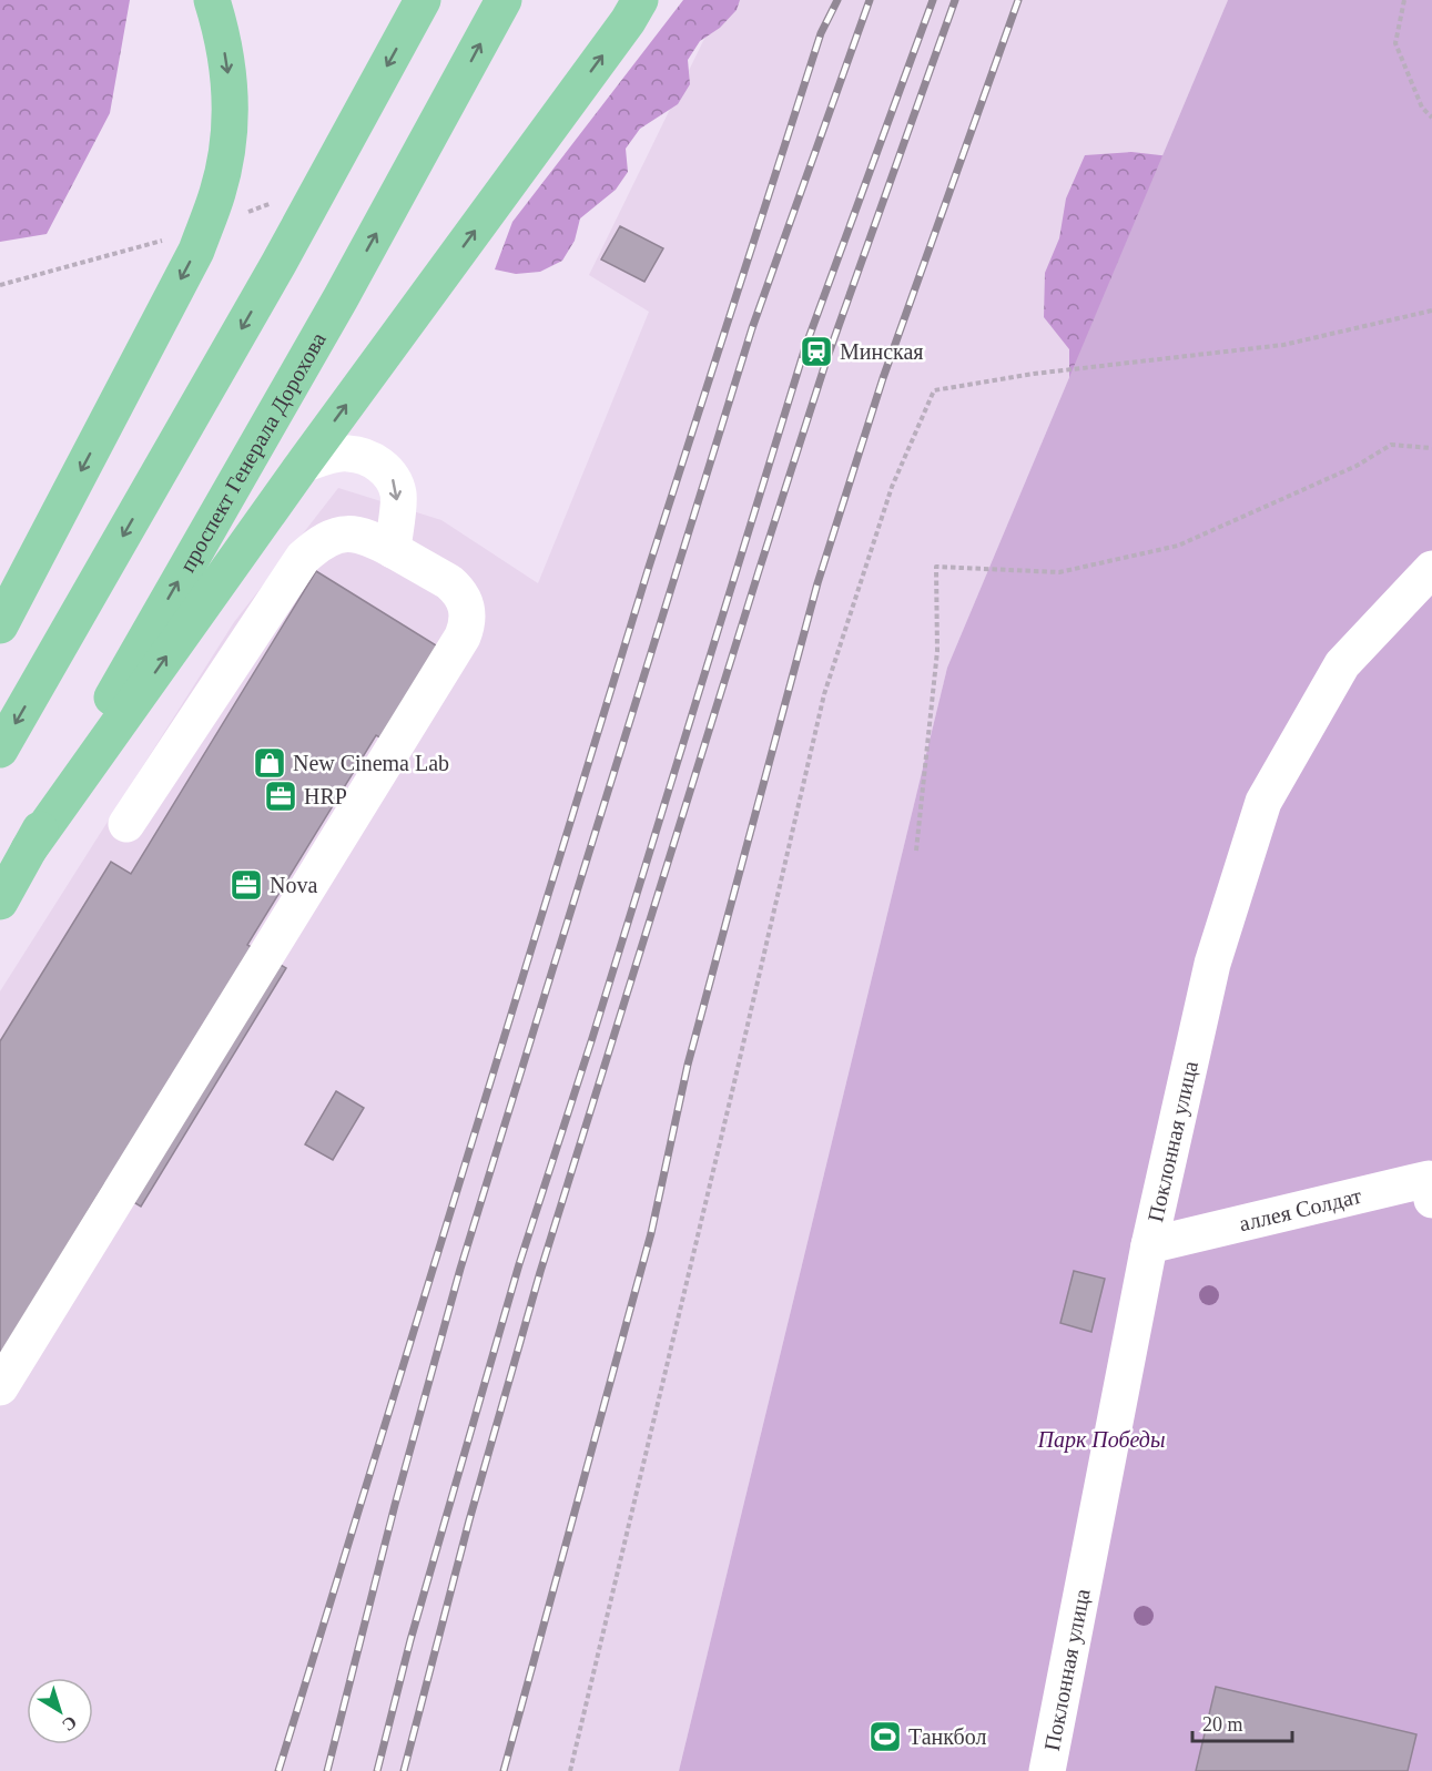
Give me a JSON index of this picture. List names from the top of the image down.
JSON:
{
  "streets": {
    "main road": ["проспект Генерала Дорохова"],
    "street": ["Поклонная улица", "аллея Солдат"]
  },
  "crossings": [
    ["Поклонная улица", "аллея Солдат"]
  ],
  "parks": ["Парк Победы"],
  "places": {
    "station": ["Минская"],
    "shop": ["New Cinema Lab"],
    "office": ["HRP", "Nova"],
    "sports": ["Танкбол"]
  },
  "scale_bar": "20 m",
  "north": "bottom right"
}
